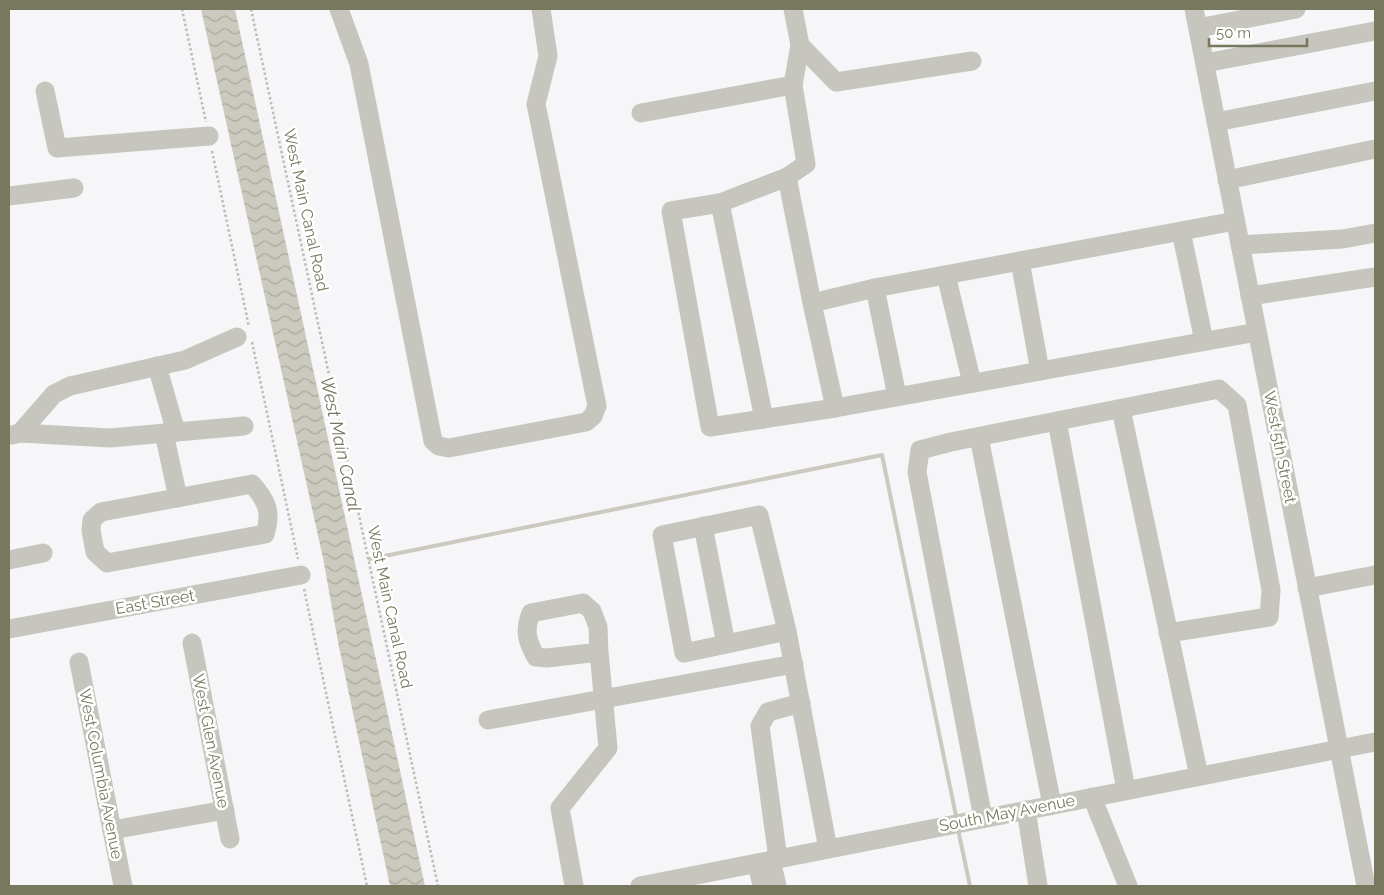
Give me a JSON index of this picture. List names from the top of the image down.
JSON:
{
  "streets": {
    "street": [
      "West 5th Street",
      "East Street",
      "West Glen Avenue",
      "West Columbia Avenue",
      "South May Avenue"
    ],
    "path": ["West Main Canal Road"]
  },
  "crossings": [
    ["West 5th Street", "South May Avenue"]
  ],
  "water": ["West Main Canal"],
  "scale_bar": "50 m"
}
